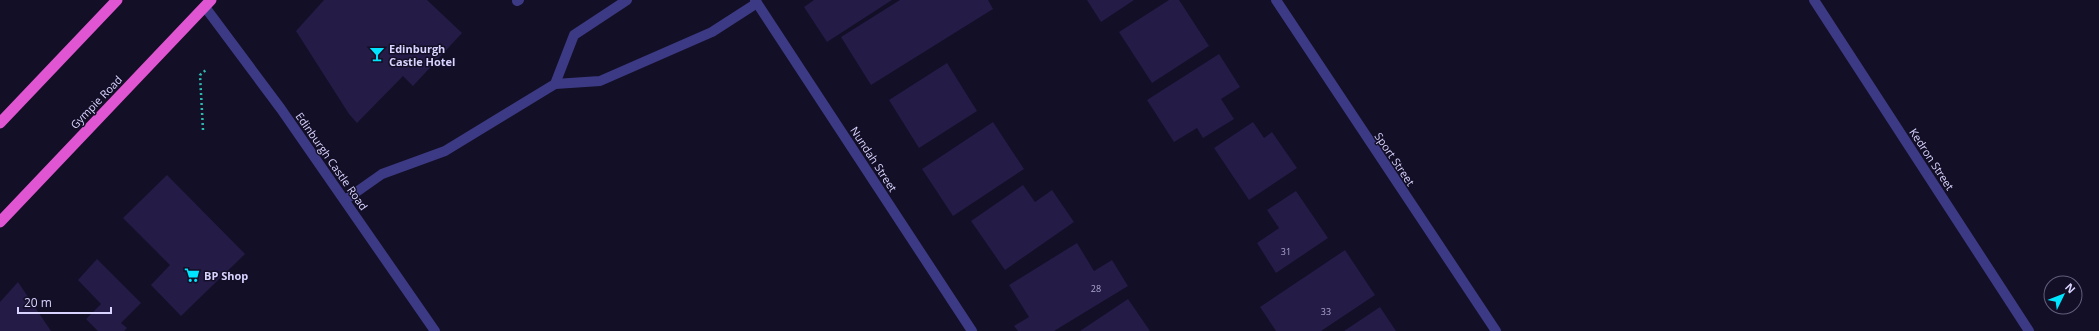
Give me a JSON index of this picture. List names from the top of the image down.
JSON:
{
  "streets": {
    "highway": ["Gympie Road"],
    "street": [
      "Nundah Street",
      "Sport Street",
      "Kedron Street",
      "Edinburgh Castle Road"
    ]
  },
  "crossings": [
    ["Gympie Road", "Edinburgh Castle Road"]
  ],
  "places": {
    "bar": ["Edinburgh Castle Hotel"],
    "supermarket": ["BP Shop"]
  },
  "house_numbers": ["31", "28", "33"],
  "scale_bar": "20 m",
  "north": "top right"
}
